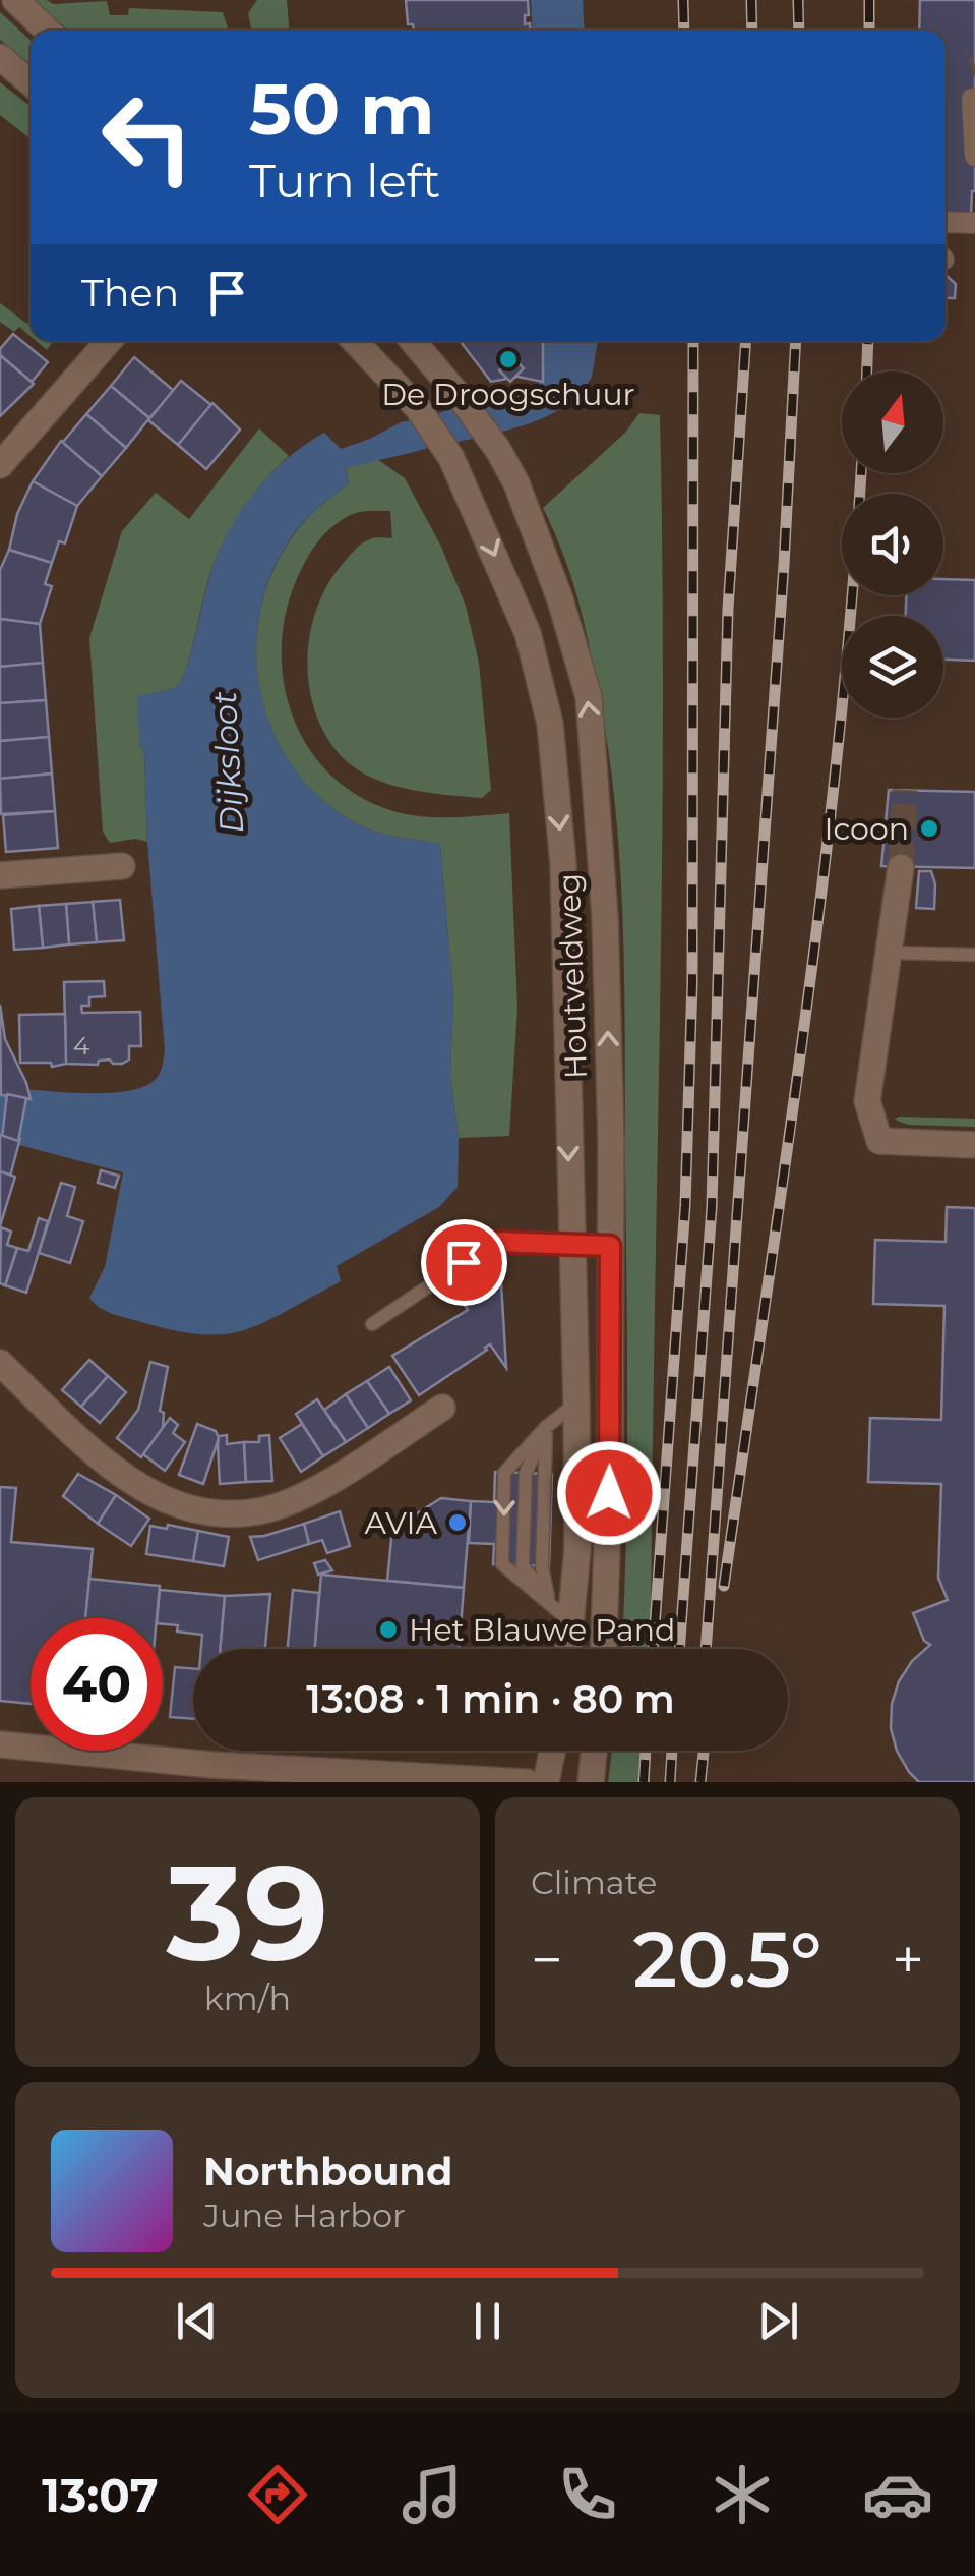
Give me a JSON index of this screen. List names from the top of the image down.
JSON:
{
  "streets": {
    "street": ["Houtveldweg"]
  },
  "water": ["Dijksloot"],
  "places": [
    "De Droogschuur",
    "Icoon",
    "AVIA",
    "Het Blauwe Pand"
  ],
  "house_numbers": ["4"],
  "north": "top",
  "page": {
    "turn": ["50 m", "Turn left"],
    "then": "Then",
    "limit": "40",
    "trip": "13:08 · 1 min · 80 m",
    "tile": [
      ["39", "km/h"],
      "Climate"
    ],
    "heat": ["−", "20.5°", "+"],
    "song": ["Northbound", "June Harbor"],
    "tabs": "13:07"
  }
}
